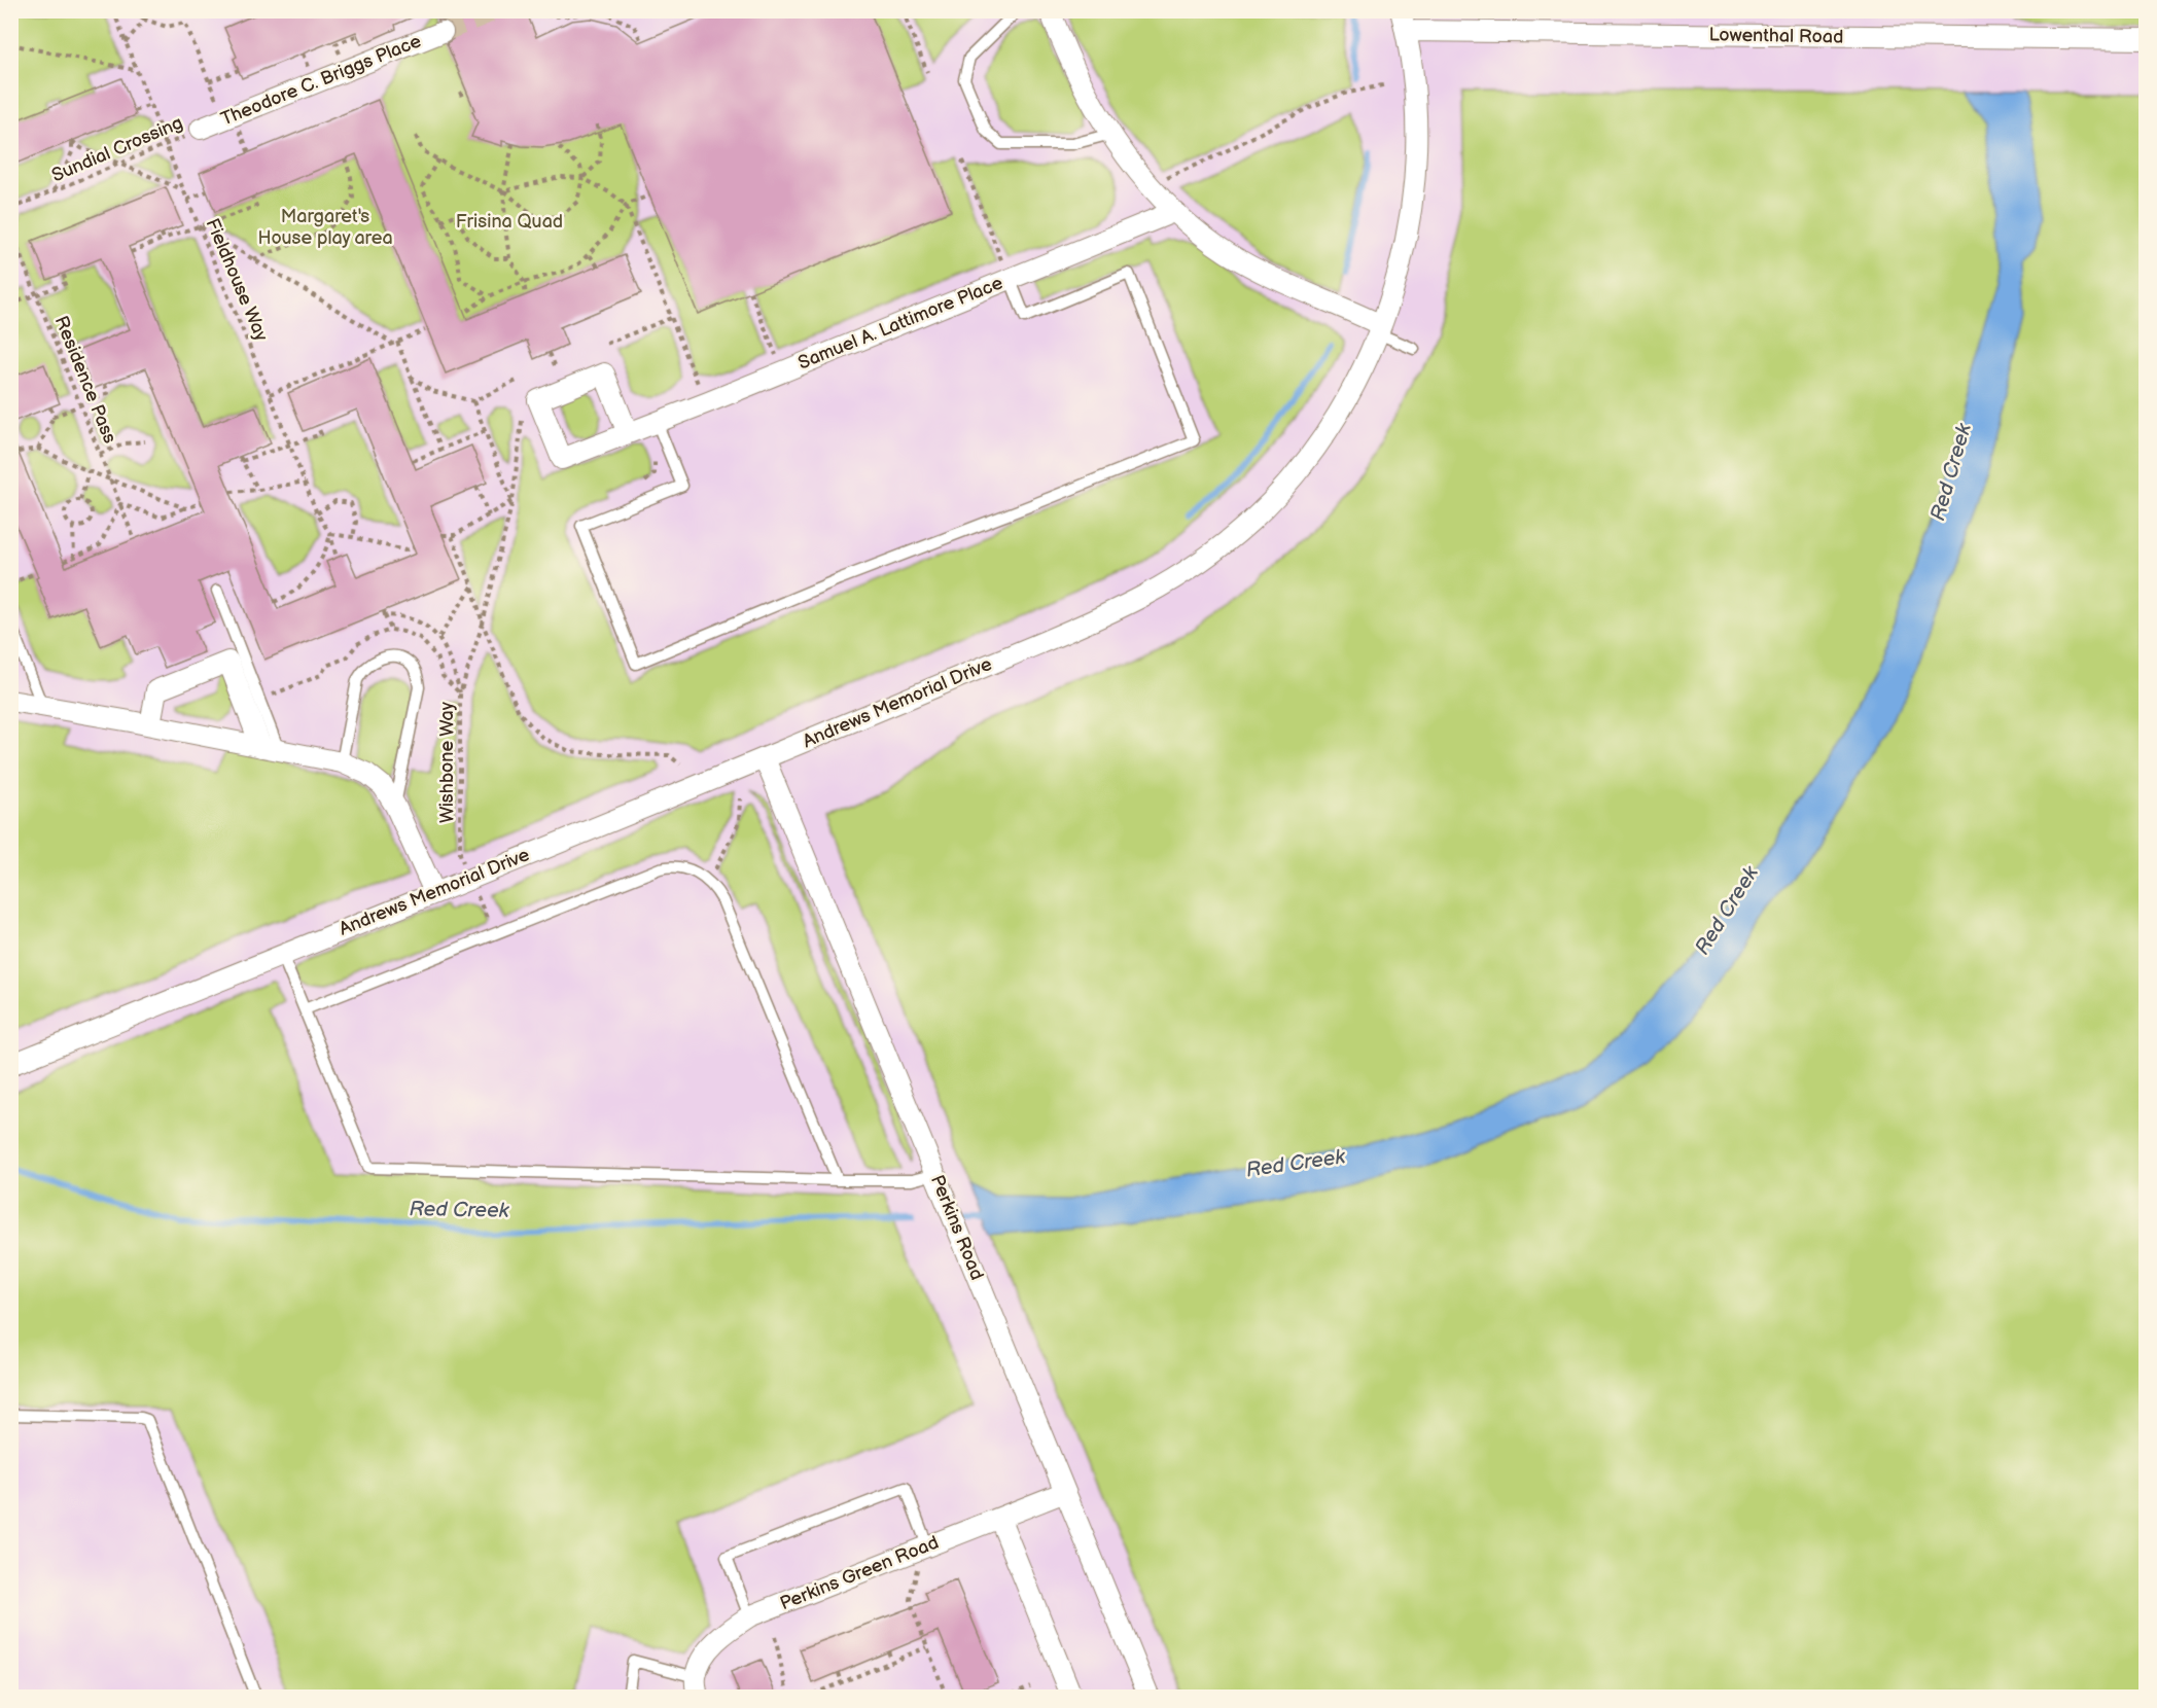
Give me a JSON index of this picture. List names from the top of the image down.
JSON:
{
  "streets": {
    "street": [
      "Lowenthal Road",
      "Theodore C. Briggs Place",
      "Samuel A. Lattimore Place",
      "Andrews Memorial Drive",
      "Perkins Road",
      "Perkins Green Road"
    ],
    "path": [
      "Sundial Crossing",
      "Fieldhouse Way",
      "Residence Pass",
      "Wishbone Way"
    ]
  },
  "crossings": [
    ["Lowenthal Road", "Andrews Memorial Drive"],
    ["Theodore C. Briggs Place", "Sundial Crossing"],
    ["Sundial Crossing", "Fieldhouse Way"],
    ["Andrews Memorial Drive", "Perkins Road"],
    ["Perkins Road", "Perkins Green Road"]
  ],
  "water": ["Red Creek"],
  "parks": ["Margaret's House play area", "Frisina Quad"]
}
